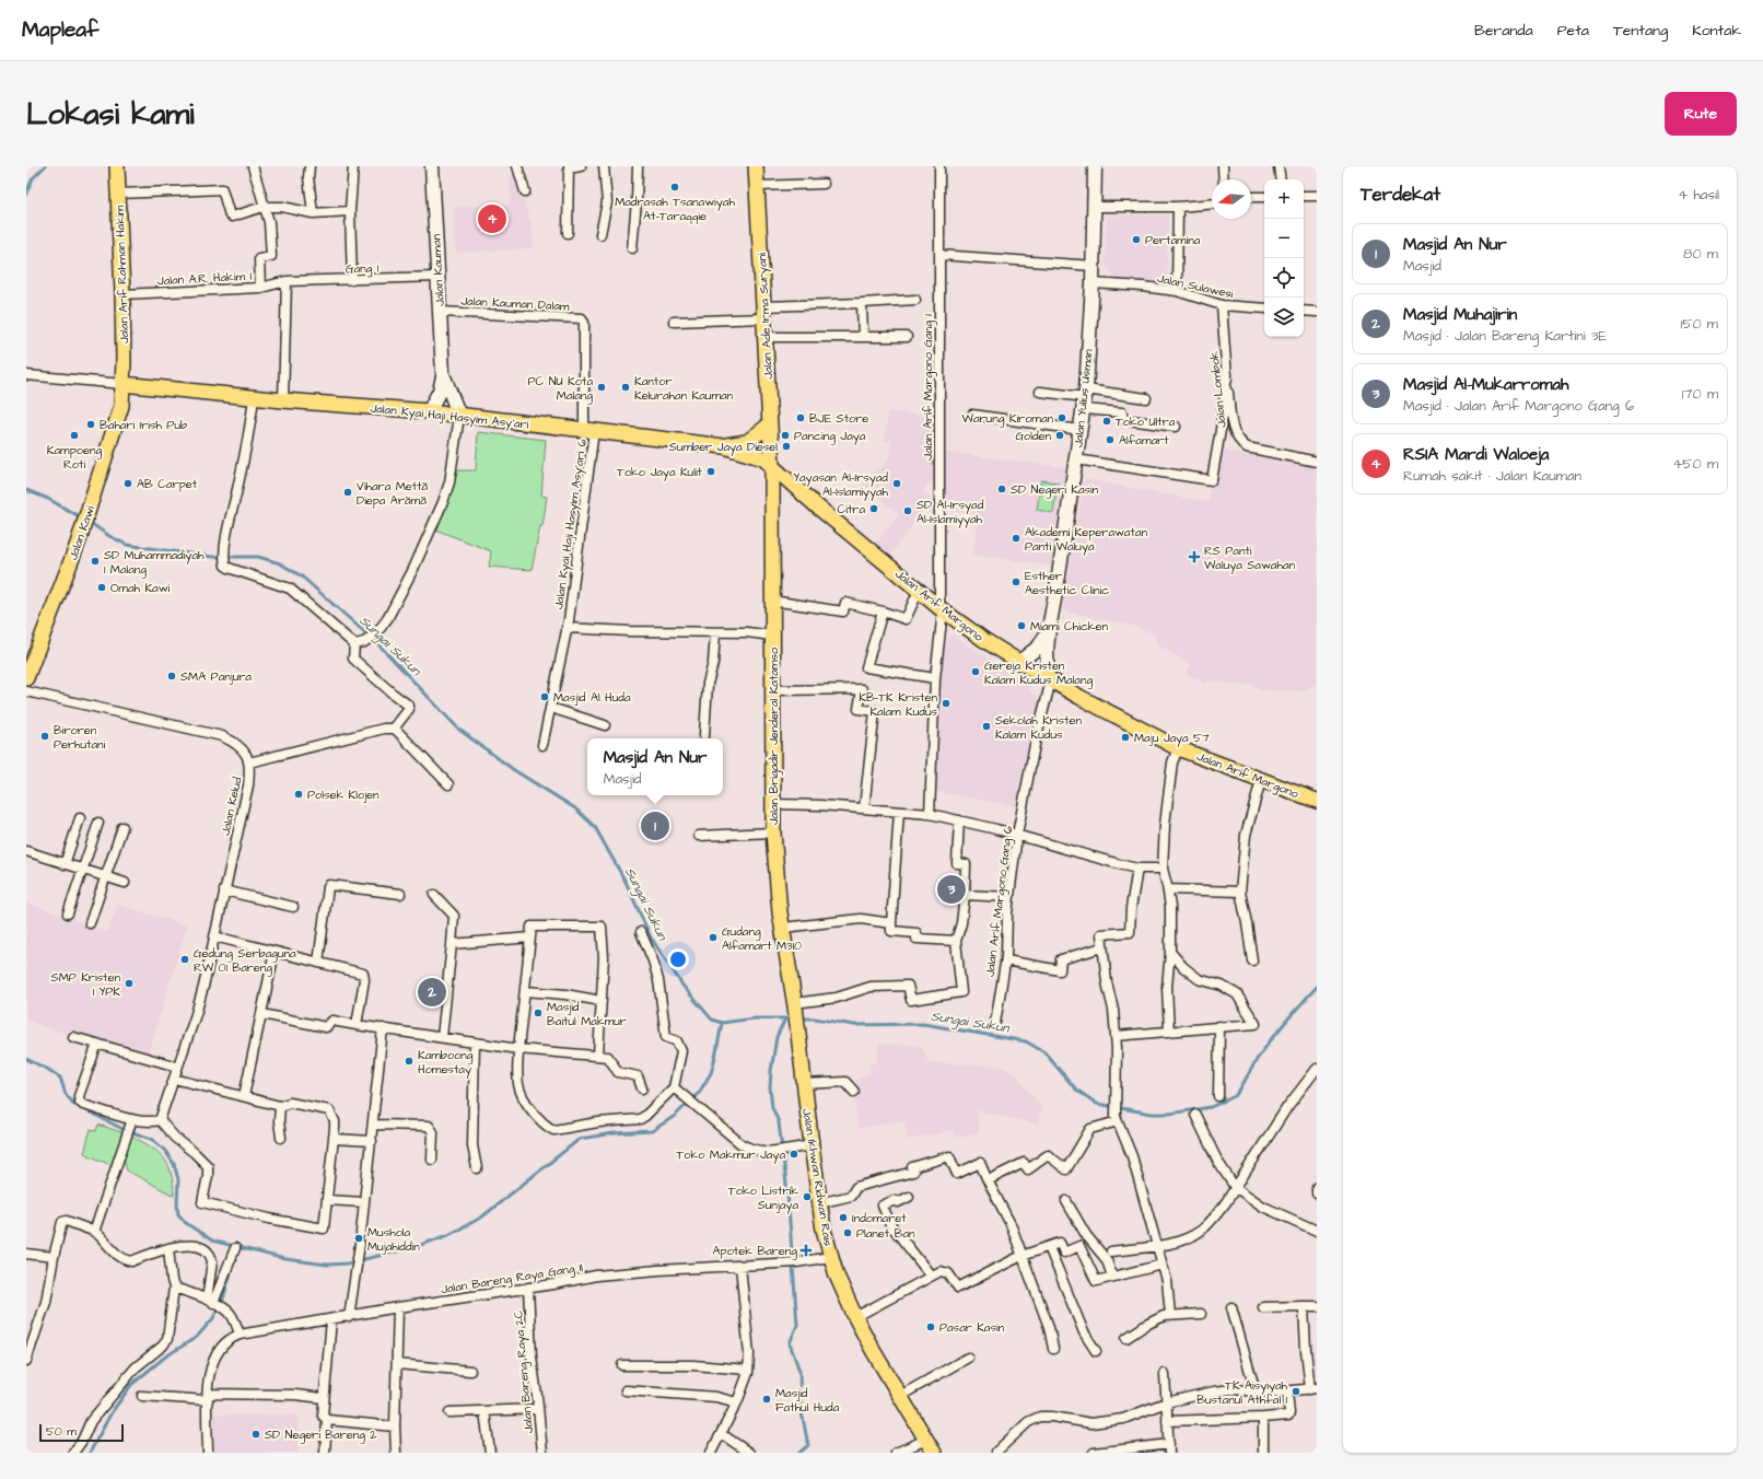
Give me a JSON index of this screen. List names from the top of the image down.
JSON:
{
  "streets": {
    "main road": [
      "Jalan Kauman",
      "Jalan Arif Rahman Hakim",
      "Jalan Ade Irma Suryani",
      "Jalan Yulius Usman",
      "Jalan Kyai Haji Hasyim Asy'ari",
      "Jalan Kawi",
      "Jalan Arif Margono",
      "Jalan Brigadir Jenderal Katamso",
      "Jalan Ikhwan Ridwan Rais"
    ],
    "street": [
      "Gang 1",
      "Jalan A.R. Hakim I",
      "Jalan Sulawesi",
      "Jalan Kauman Dalam",
      "Jalan Arif Margono Gang 1",
      "Jalan Lombok",
      "Jalan Kyai Haji Hasyim Asy'ari 6",
      "Jalan Kelud",
      "Jalan Arif Margono Gang 6",
      "Jalan Bareng Raya Gang II",
      "Jalan Bareng Raya 2C"
    ]
  },
  "crossings": [
    ["Gang 1", "Jalan Kauman"],
    ["Gang 1", "Jalan A.R. Hakim I"],
    ["Jalan Kauman", "Jalan Kauman Dalam"],
    ["Jalan Kauman", "Jalan Kyai Haji Hasyim Asy'ari"],
    ["Jalan Arif Rahman Hakim", "Jalan A.R. Hakim I"],
    ["Jalan Arif Rahman Hakim", "Jalan Kyai Haji Hasyim Asy'ari"],
    ["Jalan Arif Rahman Hakim", "Jalan Kawi"],
    ["Jalan Sulawesi", "Jalan Lombok"],
    ["Jalan Sulawesi", "Jalan Yulius Usman"],
    ["Jalan Kauman Dalam", "Jalan Kyai Haji Hasyim Asy'ari"],
    ["Jalan Kauman Dalam", "Jalan Kyai Haji Hasyim Asy'ari 6"],
    ["Jalan Ade Irma Suryani", "Jalan Kyai Haji Hasyim Asy'ari"],
    ["Jalan Ade Irma Suryani", "Jalan Arif Margono"],
    ["Jalan Ade Irma Suryani", "Jalan Brigadir Jenderal Katamso"],
    ["Jalan Arif Margono Gang 1", "Jalan Arif Margono"],
    ["Jalan Yulius Usman", "Jalan Arif Margono"],
    ["Jalan Yulius Usman", "Jalan Arif Margono Gang 6"],
    ["Jalan Kyai Haji Hasyim Asy'ari", "Jalan Kyai Haji Hasyim Asy'ari 6"],
    ["Jalan Kyai Haji Hasyim Asy'ari", "Jalan Kawi"],
    ["Jalan Kyai Haji Hasyim Asy'ari", "Jalan Arif Margono"],
    ["Jalan Kyai Haji Hasyim Asy'ari", "Jalan Brigadir Jenderal Katamso"],
    ["Jalan Arif Margono", "Jalan Brigadir Jenderal Katamso"],
    ["Jalan Arif Margono", "Jalan Arif Margono Gang 6"],
    ["Jalan Brigadir Jenderal Katamso", "Jalan Ikhwan Ridwan Rais"],
    ["Jalan Ikhwan Ridwan Rais", "Jalan Bareng Raya Gang II"],
    ["Jalan Bareng Raya Gang II", "Jalan Bareng Raya 2C"]
  ],
  "water": ["Sungai Sukun"],
  "places": {
    "other": [
      "Madrasah Tsanawiyah At-Taraqqie",
      "Pertamina",
      "PC NU Kota Malang",
      "Kantor Kelurahan Kauman",
      "BJE Store",
      "Warung Kiroman",
      "Toko Ultra",
      "Bahari Irish Pub",
      "Kampoeng Roti",
      "Pancing Jaya",
      "Golden",
      "Alfamart",
      "Sumber Jaya Diesel",
      "Toko Jaya Kulit",
      "AB Carpet",
      "Yayasan Al-Irsyad Al-Islamiyyah",
      "SD Negeri Kasin",
      "Vihara Mettã Diepa Arãmã",
      "Citra",
      "SD Al-Irsyad Al-Islamiyyah",
      "Akademi Keperawatan Panti Waluya",
      "SD Muhammadiyah 1 Malang",
      "Esther Aesthetic Clinic",
      "Omah Kawi",
      "Miami Chicken",
      "Gereja Kristen Kalam Kudus Malang",
      "SMA Panjura",
      "Masjid Al Huda",
      "KB-TK Kristen Kalam Kudus",
      "Sekolah Kristen Kalam Kudus",
      "Biroren Perhutani",
      "Maju Jaya 57",
      "Polsek Klojen",
      "Gudang Alfamart M310",
      "Gedung Serbaguna RW 01 Bareng",
      "SMP Kristen 1 YPK",
      "Masjid Baitul Makmur",
      "Kamboong Homestay",
      "Toko Makmur Jaya",
      "Toko Listrik Sunjaya",
      "Indomaret",
      "Planet Ban",
      "Mushola Mujahiddin",
      "Pasar Kasin",
      "TK Aisyiyah Bustanul Athfal 1",
      "Masjid Fathul Huda",
      "SD Negeri Bareng 2"
    ],
    "health": ["RS Panti Waluya Sawahan", "Apotek Bareng"]
  },
  "scale_bar": "50 m",
  "north": "left",
  "page": {
    "header": "Mapleaf",
    "nav": [
      "Beranda",
      "Peta",
      "Tentang",
      "Kontak"
    ],
    "buttons": "Rute",
    "title": "Lokasi kami",
    "heading": ["Terdekat", "4 hasil"],
    "map_buttons": ["+", "−"],
    "pins": [
      "4",
      "1",
      "3",
      "2"
    ],
    "list": [
      {
        "mark": "1",
        "name": "Masjid An Nur",
        "note": "Masjid",
        "value": "80 m"
      },
      {
        "mark": "2",
        "name": "Masjid Muhajirin",
        "note": "Masjid · Jalan Bareng Kartini 3E",
        "value": "150 m"
      },
      {
        "mark": "3",
        "name": "Masjid Al-Mukarromah",
        "note": "Masjid · Jalan Arif Margono Gang 6",
        "value": "170 m"
      },
      {
        "mark": "4",
        "name": "RSIA Mardi Waloeja",
        "note": "Rumah sakit · Jalan Kauman",
        "value": "450 m"
      }
    ],
    "popup": ["Masjid An Nur", "Masjid"],
    "scale": "50 m"
  }
}
